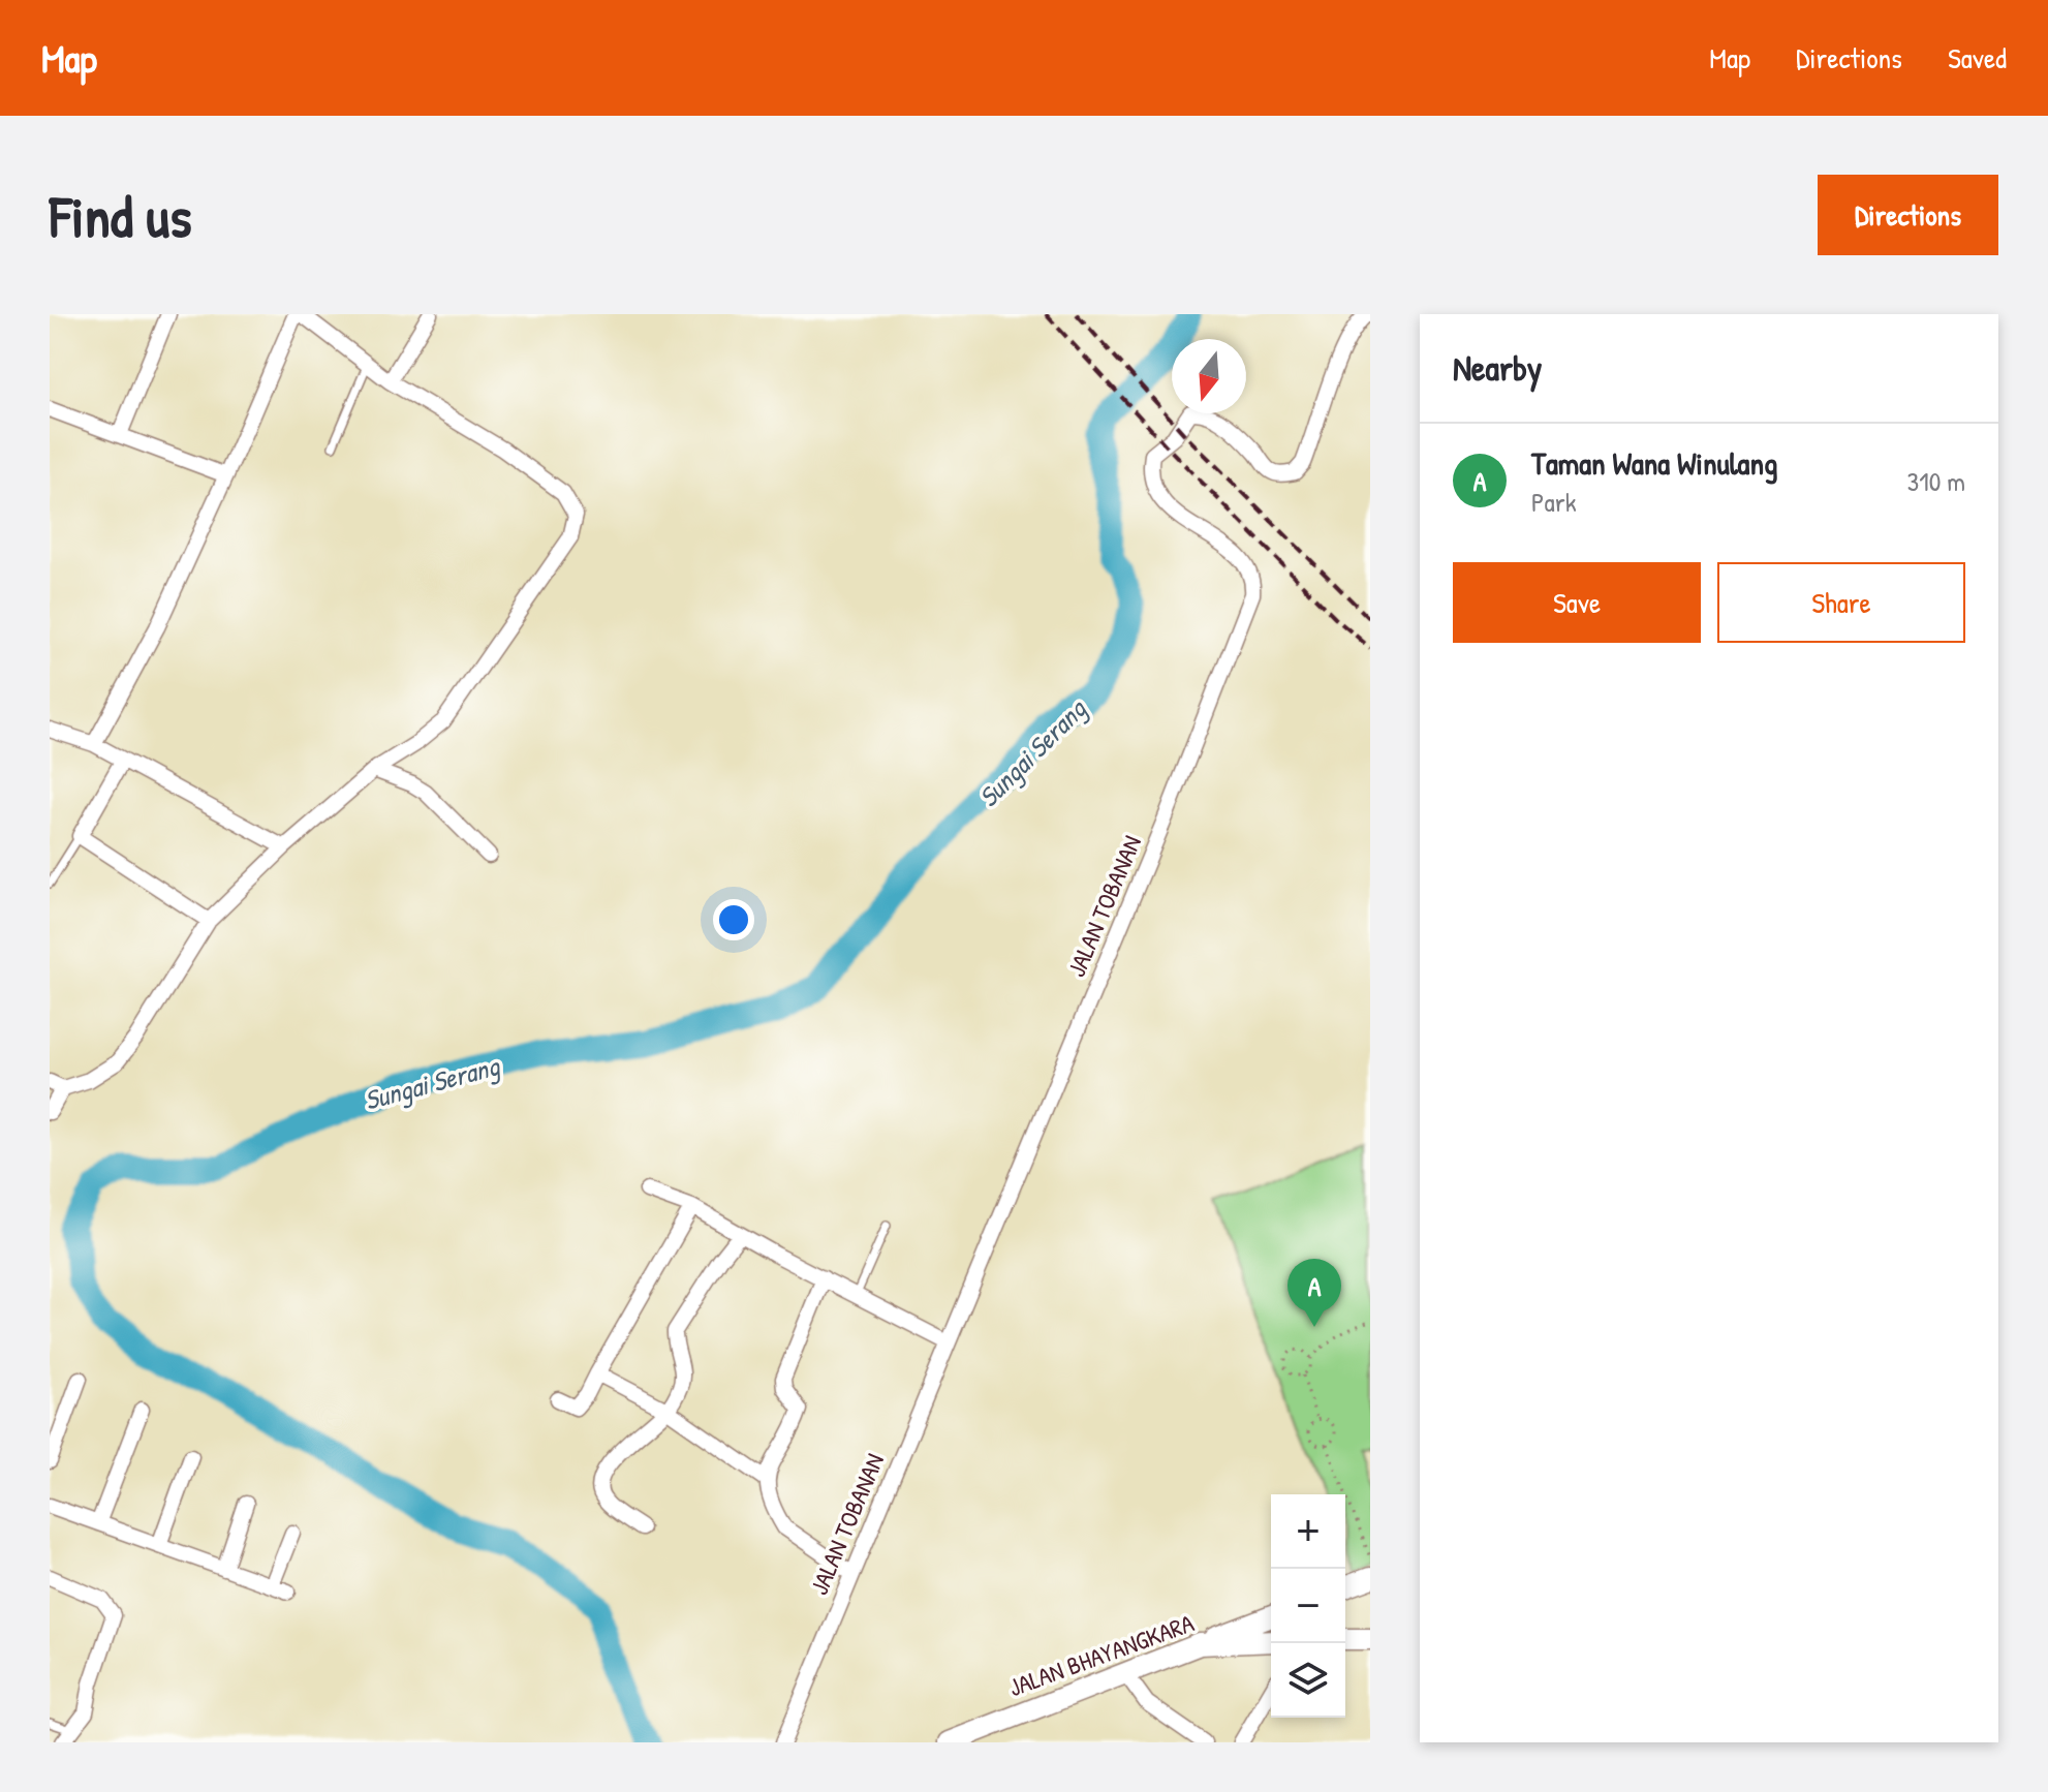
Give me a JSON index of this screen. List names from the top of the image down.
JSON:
{
  "streets": {
    "main road": ["JALAN BHAYANGKARA"],
    "street": ["JALAN TOBANAN"]
  },
  "water": ["Sungai Serang"],
  "north": "bottom",
  "page": {
    "header": "Map",
    "nav": ["Map", "Directions", "Saved"],
    "buttons": [
      "Directions",
      ["Save", "Share"]
    ],
    "title": "Find us",
    "heading": "Nearby",
    "list": [
      {
        "mark": "A",
        "name": "Taman Wana Winulang",
        "note": "Park",
        "value": "310 m"
      }
    ],
    "pins": "A",
    "map_buttons": ["+", "−"]
  }
}
